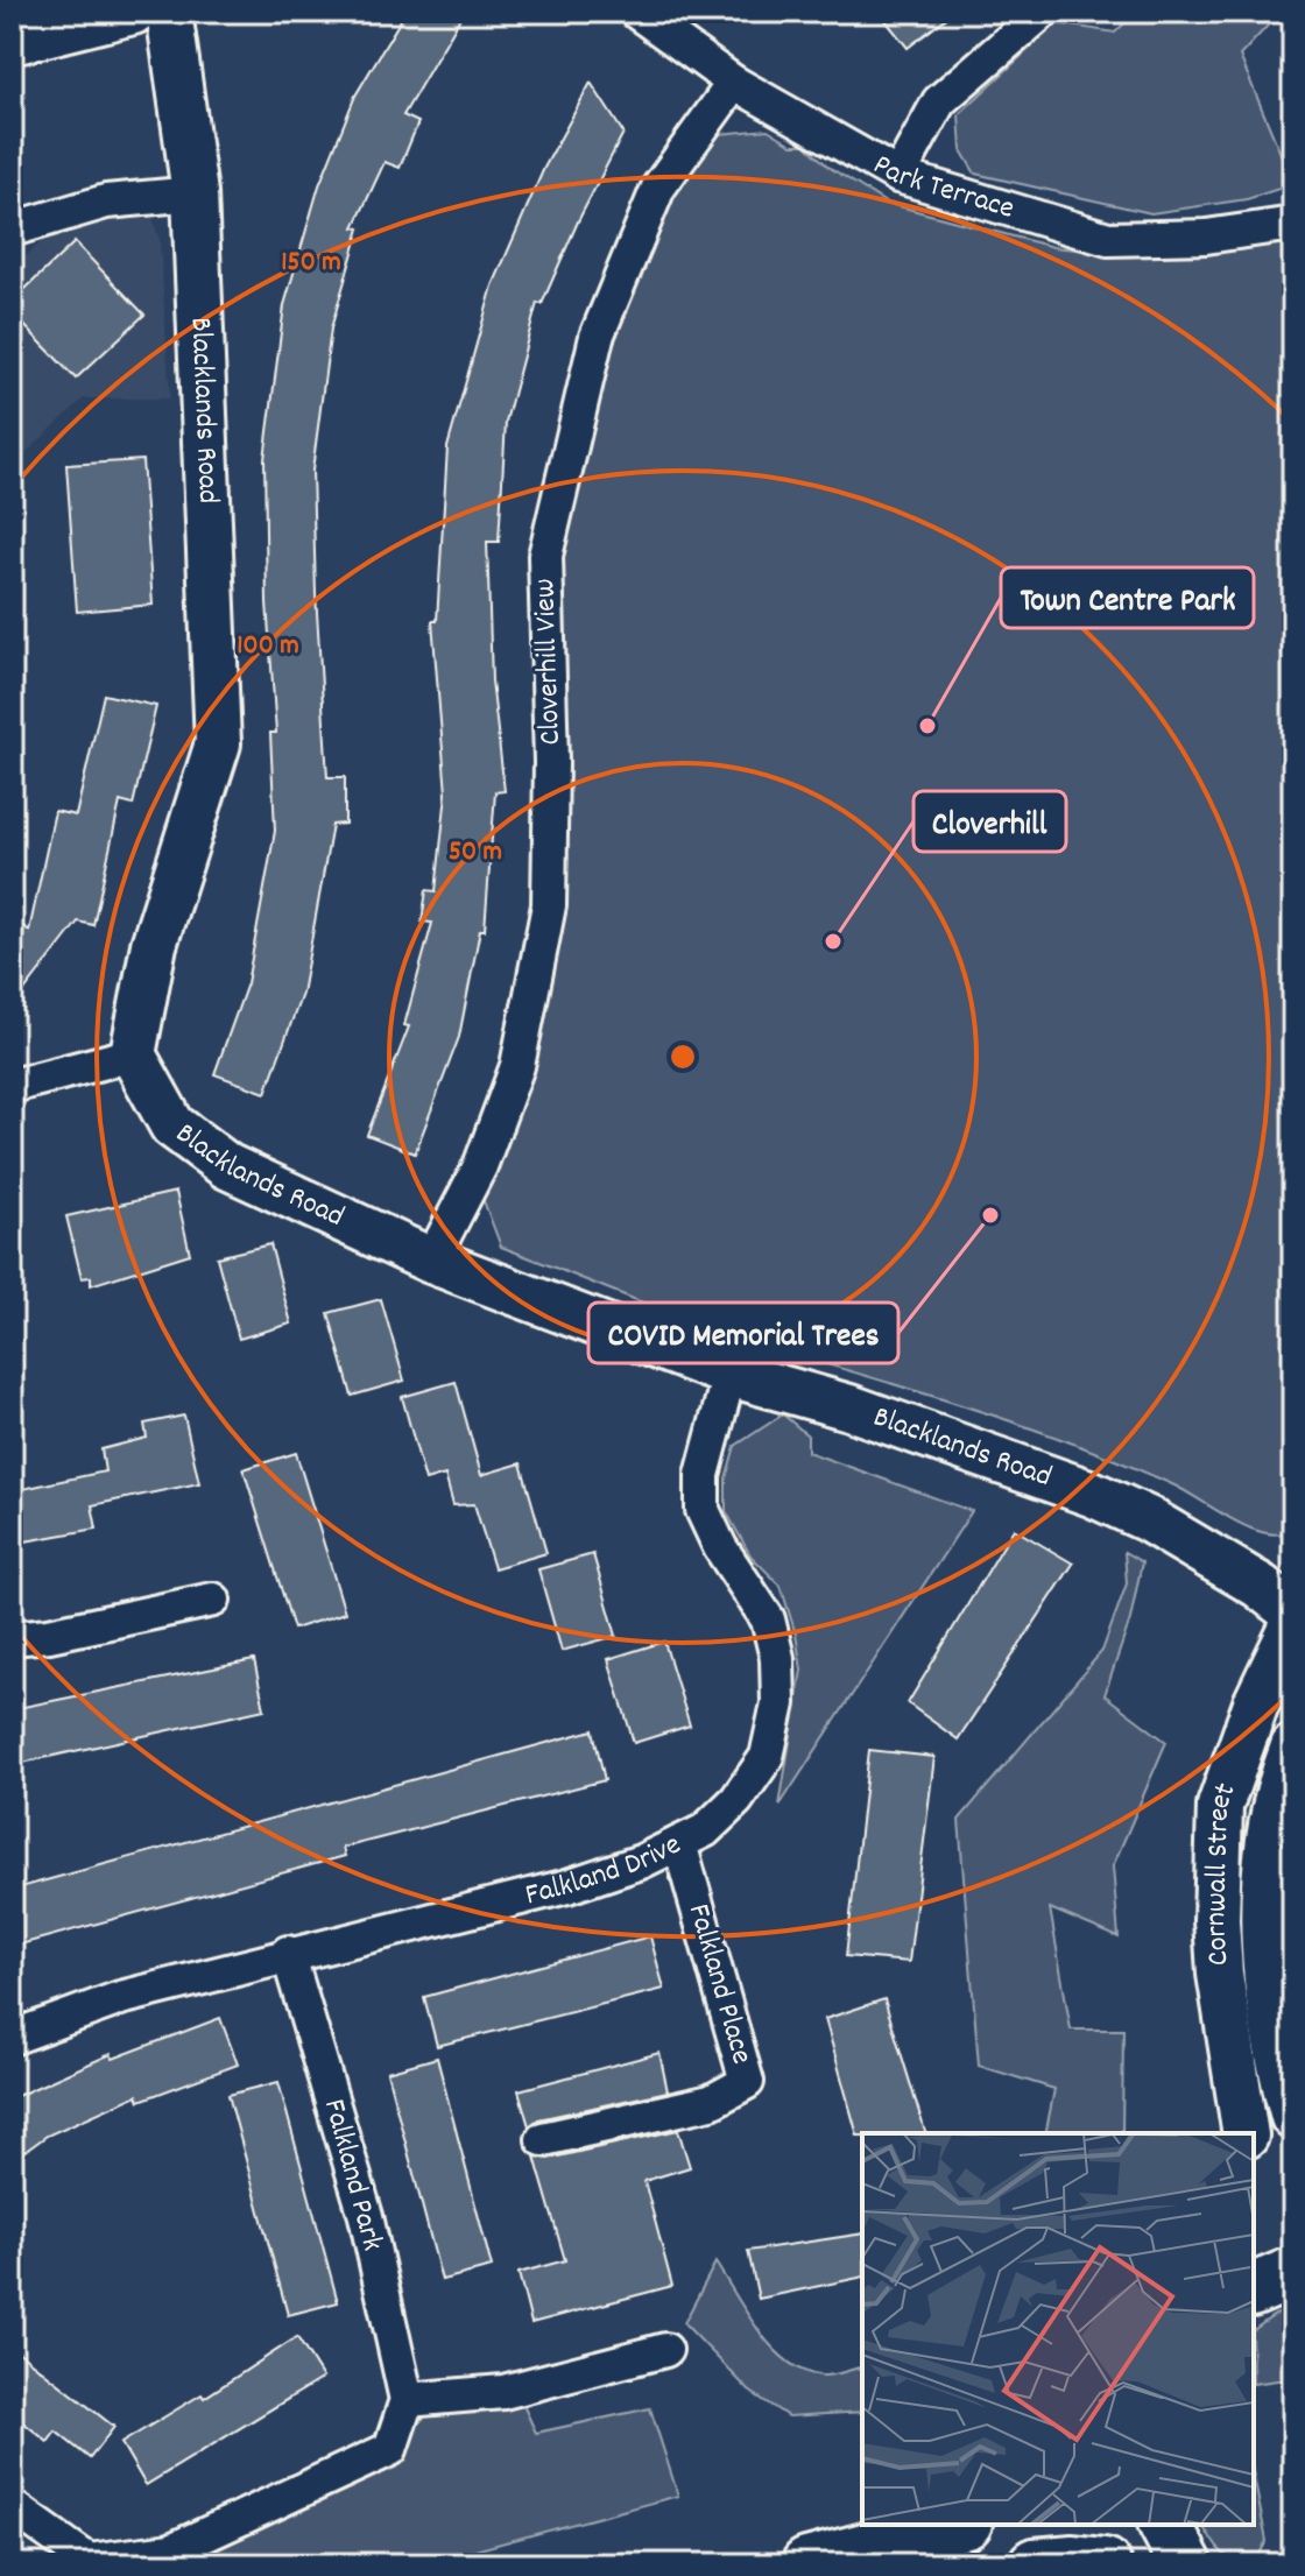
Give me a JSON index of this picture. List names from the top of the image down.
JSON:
{
  "streets": {
    "street": [
      "Park Terrace",
      "Blacklands Road",
      "Cloverhill View",
      "Falkland Drive",
      "Cornwall Street",
      "Falkland Place",
      "Falkland Park"
    ]
  },
  "crossings": [
    ["Park Terrace", "Cloverhill View"],
    ["Blacklands Road", "Cloverhill View"],
    ["Blacklands Road", "Falkland Drive"],
    ["Falkland Drive", "Falkland Place"],
    ["Falkland Drive", "Falkland Park"]
  ],
  "places": ["Town Centre Park", "Cloverhill", "COVID Memorial Trees"],
  "rings": ["150 m", "100 m", "50 m"]
}
